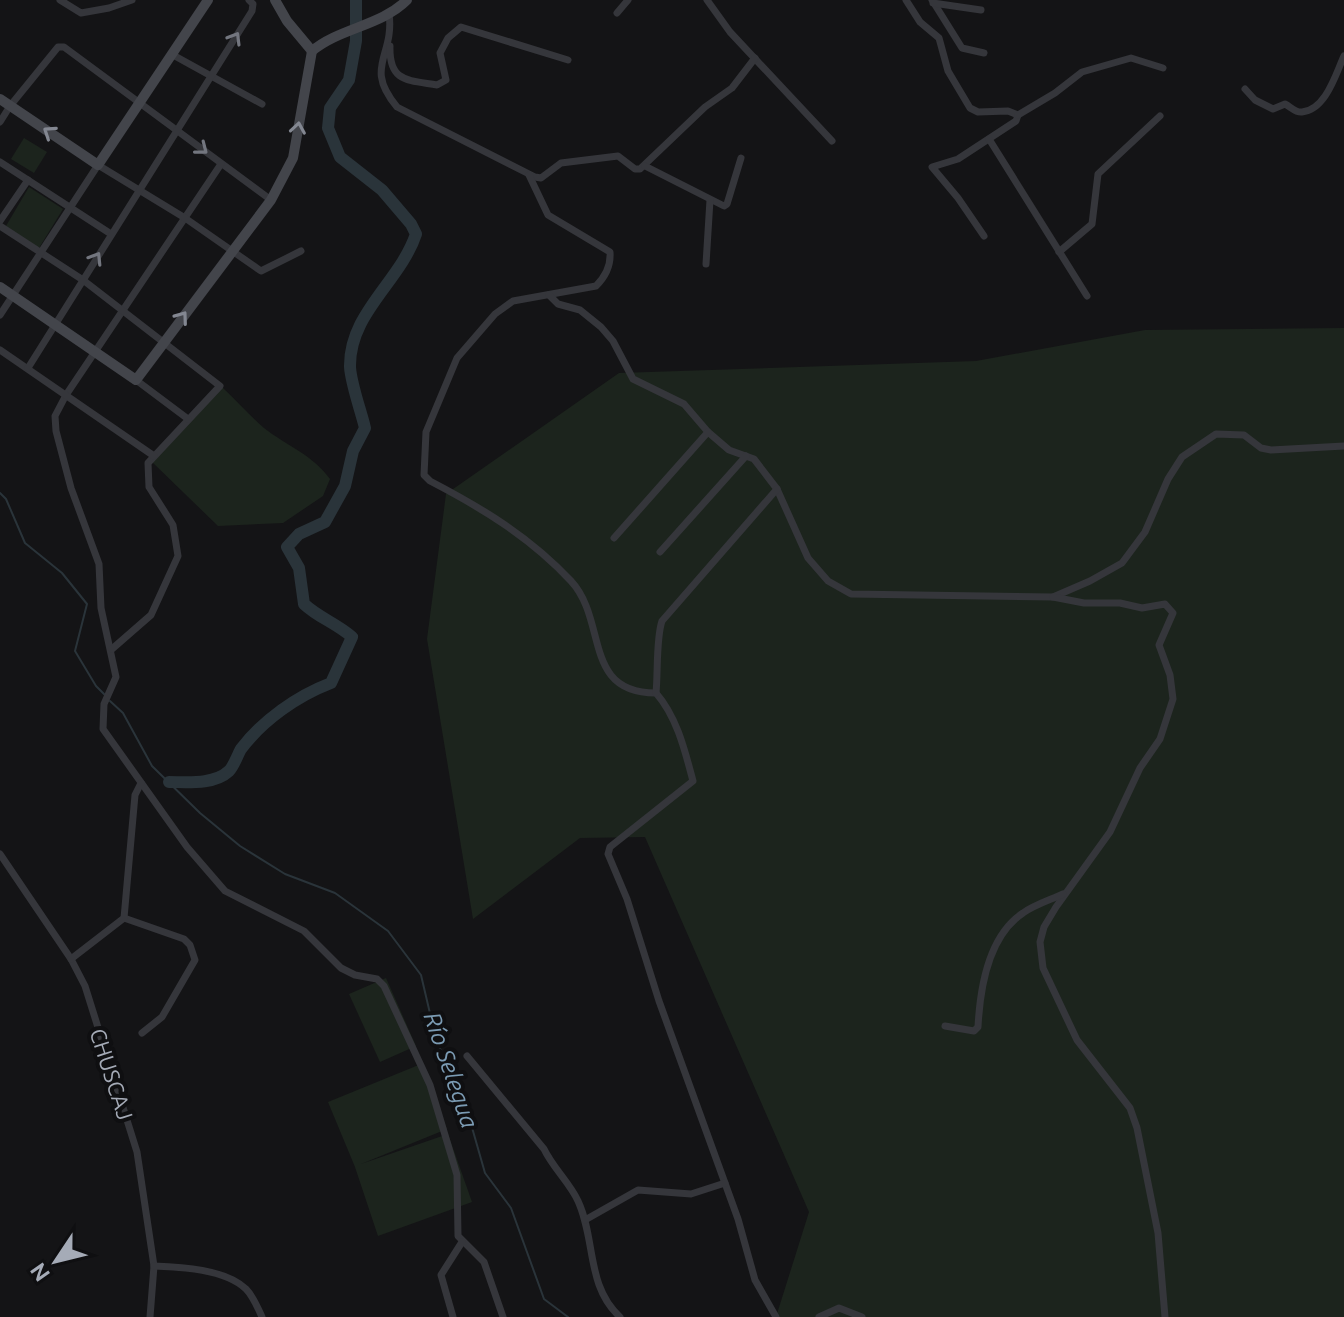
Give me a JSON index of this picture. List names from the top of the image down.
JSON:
{
  "streets": {
    "street": ["CHUSCAJ"]
  },
  "water": ["Río Selegua"],
  "north": "bottom left"
}
